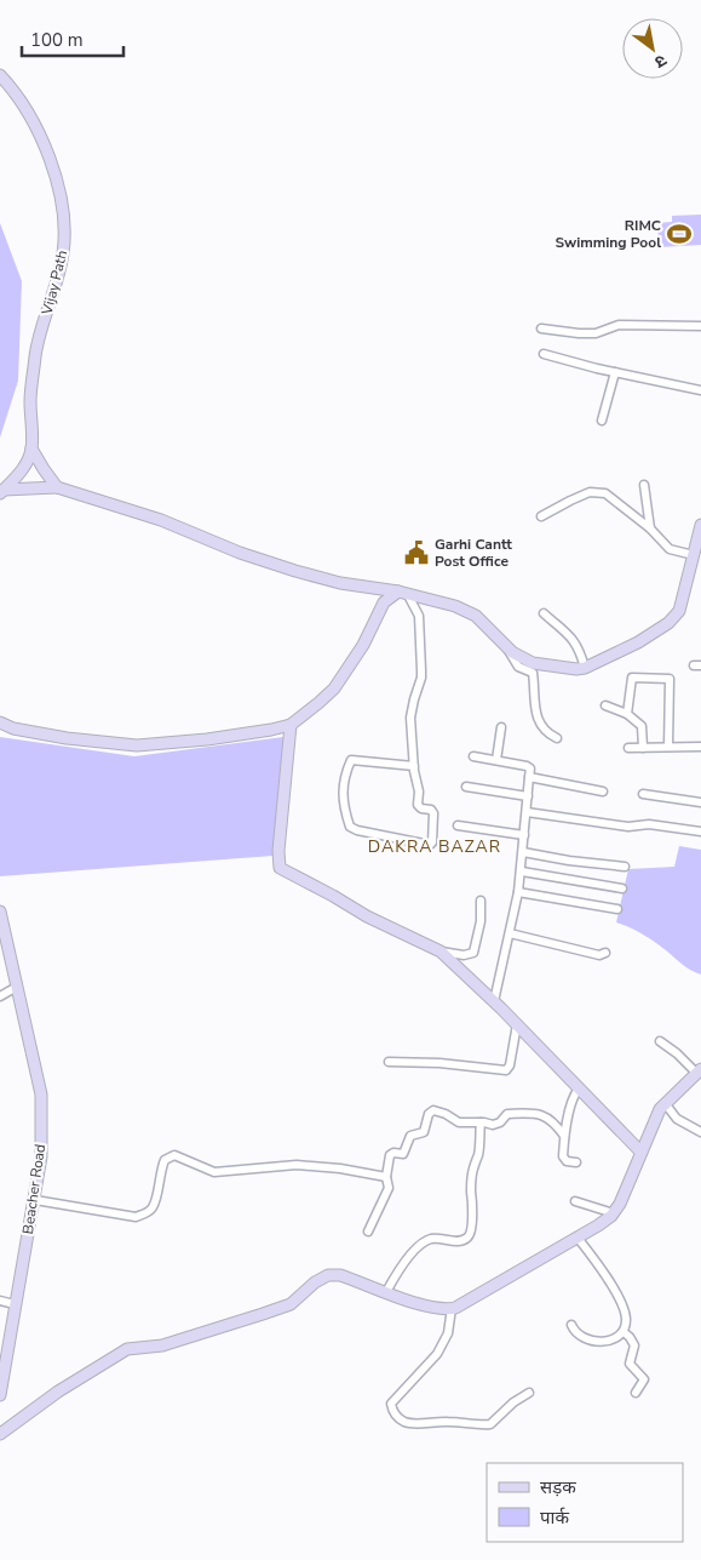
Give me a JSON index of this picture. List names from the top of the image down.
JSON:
{
  "streets": {
    "street": ["Vijay Path", "Beacher Road"]
  },
  "districts": ["DAKRA BAZAR"],
  "places": {
    "sports": ["RIMC Swimming Pool"],
    "public building": ["Garhi Cantt Post Office"]
  },
  "legend": ["सड़क", "पार्क"],
  "scale_bar": "100 m",
  "north": "bottom right"
}
